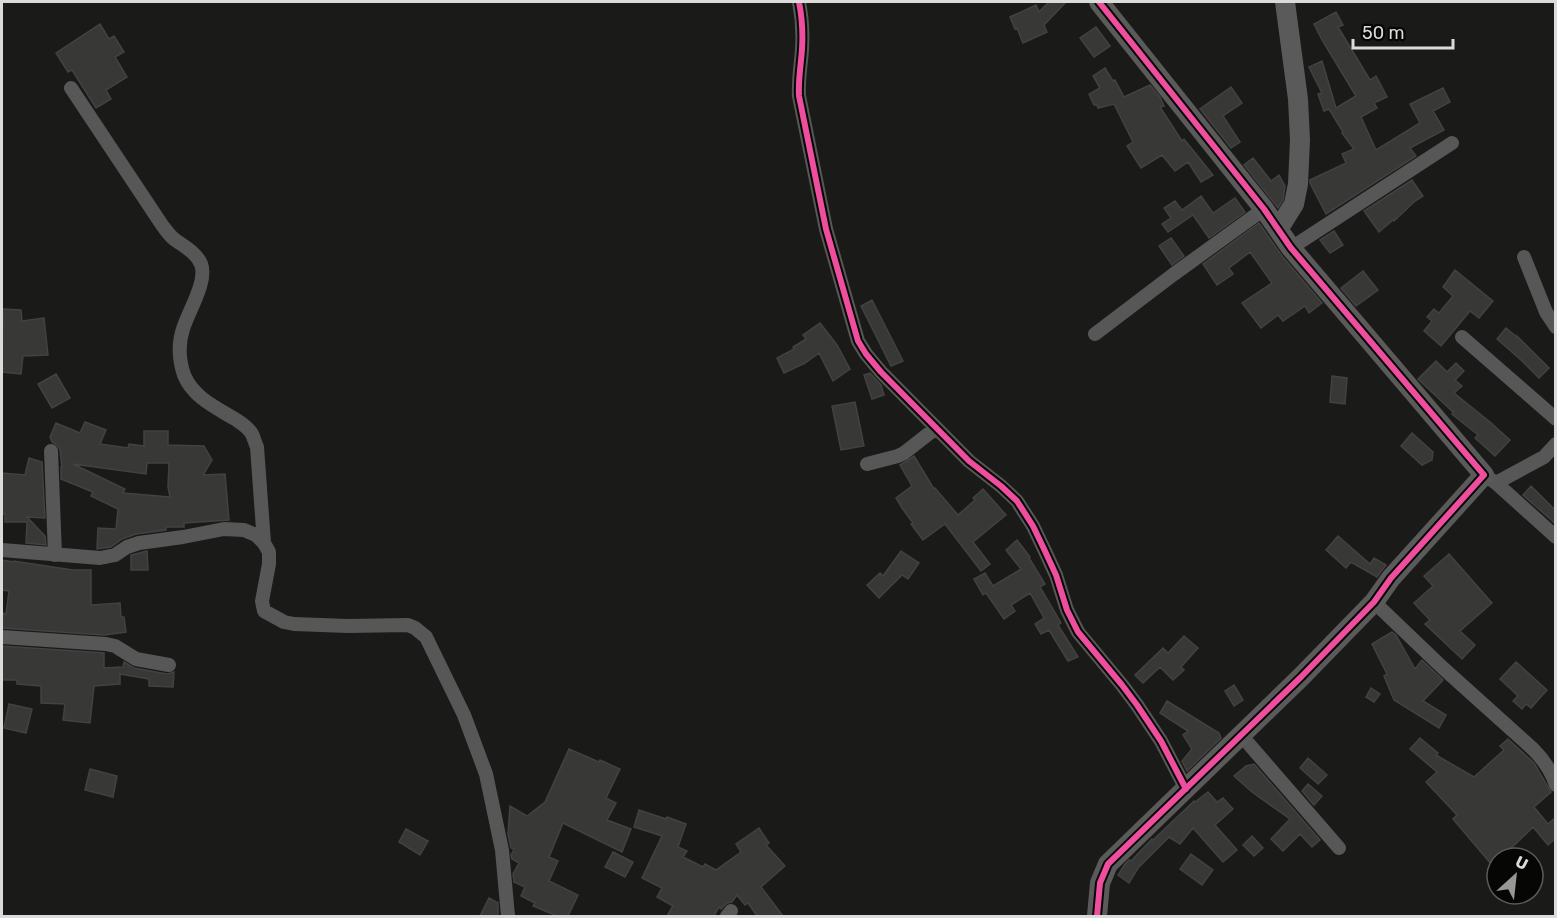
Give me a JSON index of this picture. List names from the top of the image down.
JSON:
{
  "scale_bar": "50 m",
  "north": "top right"
}
